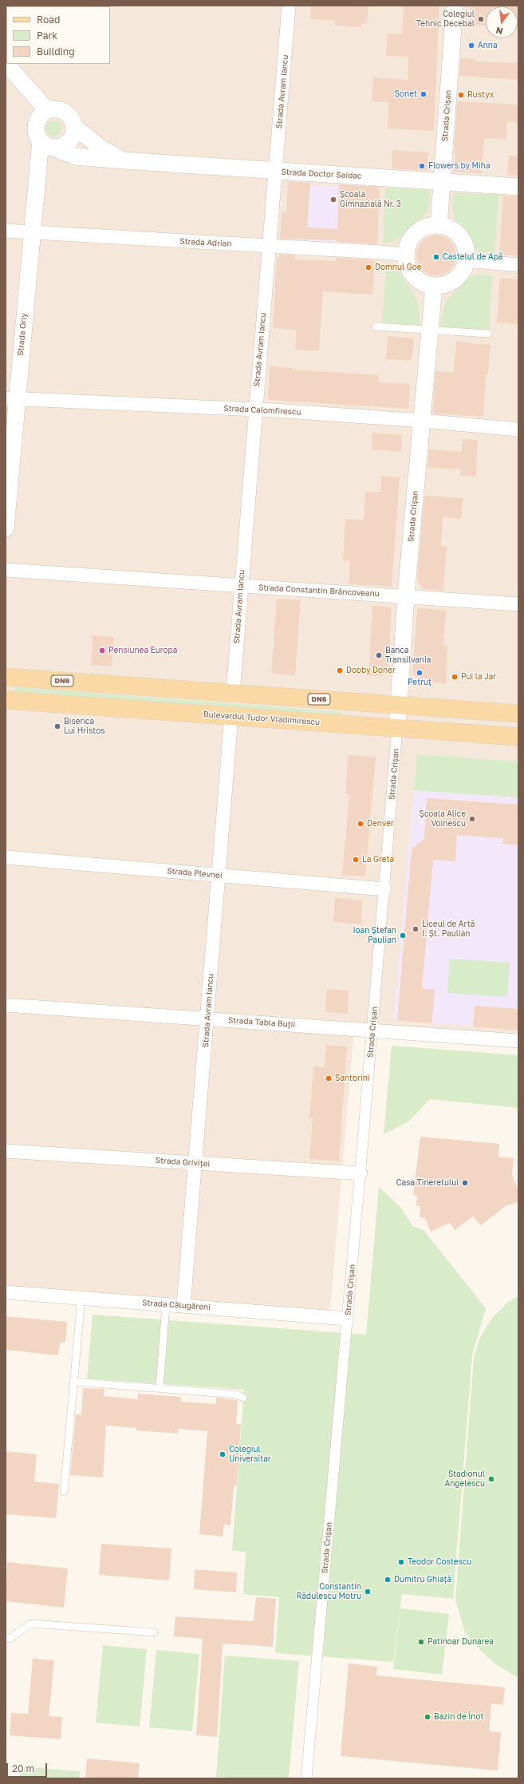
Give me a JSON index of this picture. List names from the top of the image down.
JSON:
{
  "streets": {
    "main road": ["DN6", "Bulevardul Tudor Vladimirescu"],
    "street": [
      "Strada Avram Iancu",
      "Strada Crișan",
      "Strada Doctor Saidac",
      "Strada Adrian",
      "Strada Orly",
      "Strada Calomfirescu",
      "Strada Constantin Brâncoveanu",
      "Strada Plevnei",
      "Strada Tabla Buții",
      "Strada Griviței",
      "Strada Călugăreni"
    ]
  },
  "crossings": [
    ["Strada Avram Iancu", "Strada Doctor Saidac"],
    ["Strada Avram Iancu", "Strada Adrian"],
    ["Strada Avram Iancu", "Strada Calomfirescu"],
    ["Strada Avram Iancu", "Strada Constantin Brâncoveanu"],
    ["Strada Avram Iancu", "DN6"],
    ["Strada Avram Iancu", "Bulevardul Tudor Vladimirescu"],
    ["Strada Avram Iancu", "Strada Plevnei"],
    ["Strada Avram Iancu", "Strada Tabla Buții"],
    ["Strada Avram Iancu", "Strada Griviței"],
    ["Strada Avram Iancu", "Strada Călugăreni"],
    ["Strada Crișan", "Strada Doctor Saidac"],
    ["Strada Crișan", "Strada Adrian"],
    ["Strada Crișan", "Strada Calomfirescu"],
    ["Strada Crișan", "Strada Constantin Brâncoveanu"],
    ["Strada Crișan", "DN6"],
    ["Strada Crișan", "Bulevardul Tudor Vladimirescu"],
    ["Strada Crișan", "Strada Plevnei"],
    ["Strada Crișan", "Strada Tabla Buții"],
    ["Strada Crișan", "Strada Griviței"],
    ["Strada Crișan", "Strada Călugăreni"],
    ["Strada Doctor Saidac", "Strada Orly"],
    ["Strada Adrian", "Strada Orly"],
    ["Strada Orly", "Strada Calomfirescu"]
  ],
  "places": [
    "Colegiul Tehnic Decebal",
    "Anna",
    "Sonet",
    "Rustyx",
    "Flowers by Miha",
    "Școala Gimnazială Nr. 3",
    "Castelul de Apă",
    "Domnul Goe",
    "Pensiunea Europa",
    "Banca Transilvania",
    "Dooby Doner",
    "Petruț",
    "Pui la Jar",
    "Biserica Lui Hristos",
    "Școala Alice Voinescu",
    "Denver",
    "La Greta",
    "Liceul de Artă I. Șt. Paulian",
    "Ioan Ștefan Paulian",
    "Santorini",
    "Casa Tineretului",
    "Colegiul Universitar",
    "Stadionul Angelescu",
    "Teodor Costescu",
    "Dumitru Ghiață",
    "Constantin Rădulescu Motru",
    "Patinoar Dunarea",
    "Bazin de Înot"
  ],
  "legend": ["Road", "Park", "Building"],
  "scale_bar": "20 m",
  "north": "bottom"
}
